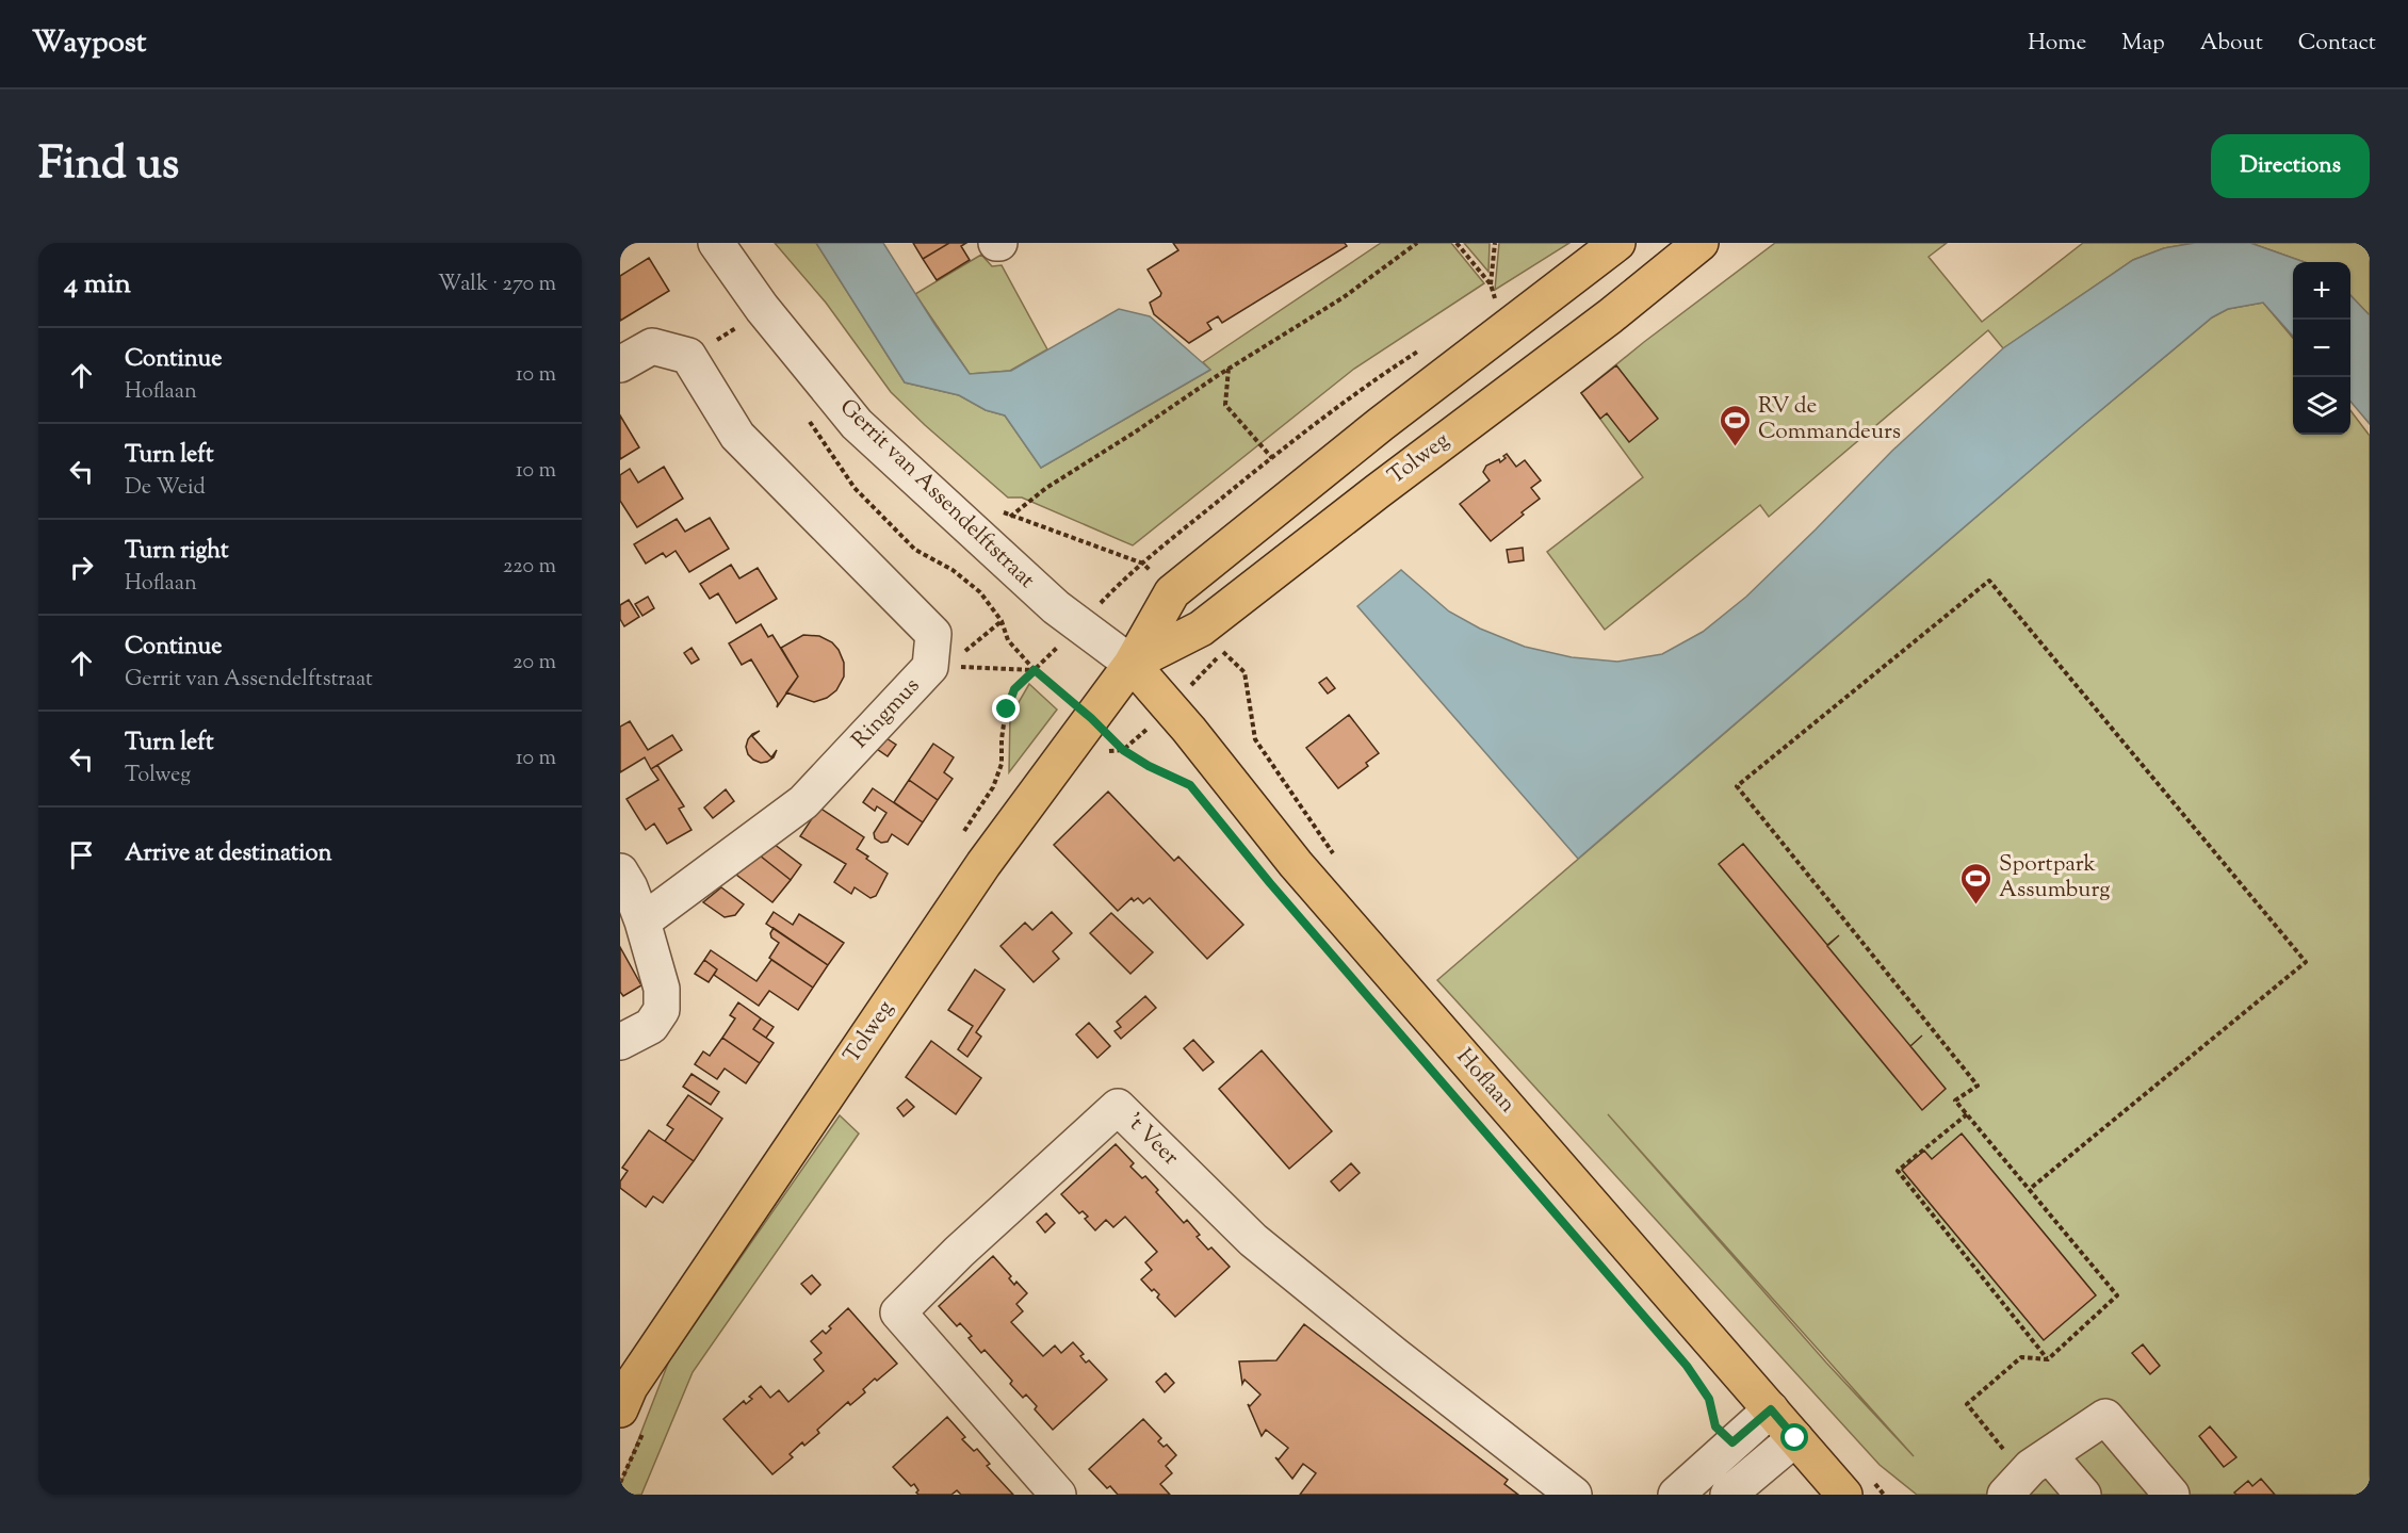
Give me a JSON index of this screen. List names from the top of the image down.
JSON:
{
  "streets": {
    "main road": ["Tolweg", "Hoflaan"],
    "street": ["Gerrit van Assendelftstraat", "Ringmus", "'t Veer"]
  },
  "crossings": [
    ["Tolweg", "Gerrit van Assendelftstraat"],
    ["Tolweg", "Hoflaan"],
    ["Gerrit van Assendelftstraat", "Hoflaan"]
  ],
  "places": {
    "sports": ["RV de Commandeurs", "Sportpark Assumburg"]
  },
  "page": {
    "header": "Waypost",
    "nav": [
      "Home",
      "Map",
      "About",
      "Contact"
    ],
    "title": "Find us",
    "buttons": "Directions",
    "heading": ["4 min", "Walk · 270 m"],
    "map_buttons": ["+", "−"],
    "list": [
      ["Continue", "Hoflaan", "10 m"],
      ["Turn left", "De Weid", "10 m"],
      ["Turn right", "Hoflaan", "220 m"],
      ["Continue", "Gerrit van Assendelftstraat", "20 m"],
      ["Turn left", "Tolweg", "10 m"],
      "Arrive at destination"
    ]
  }
}
